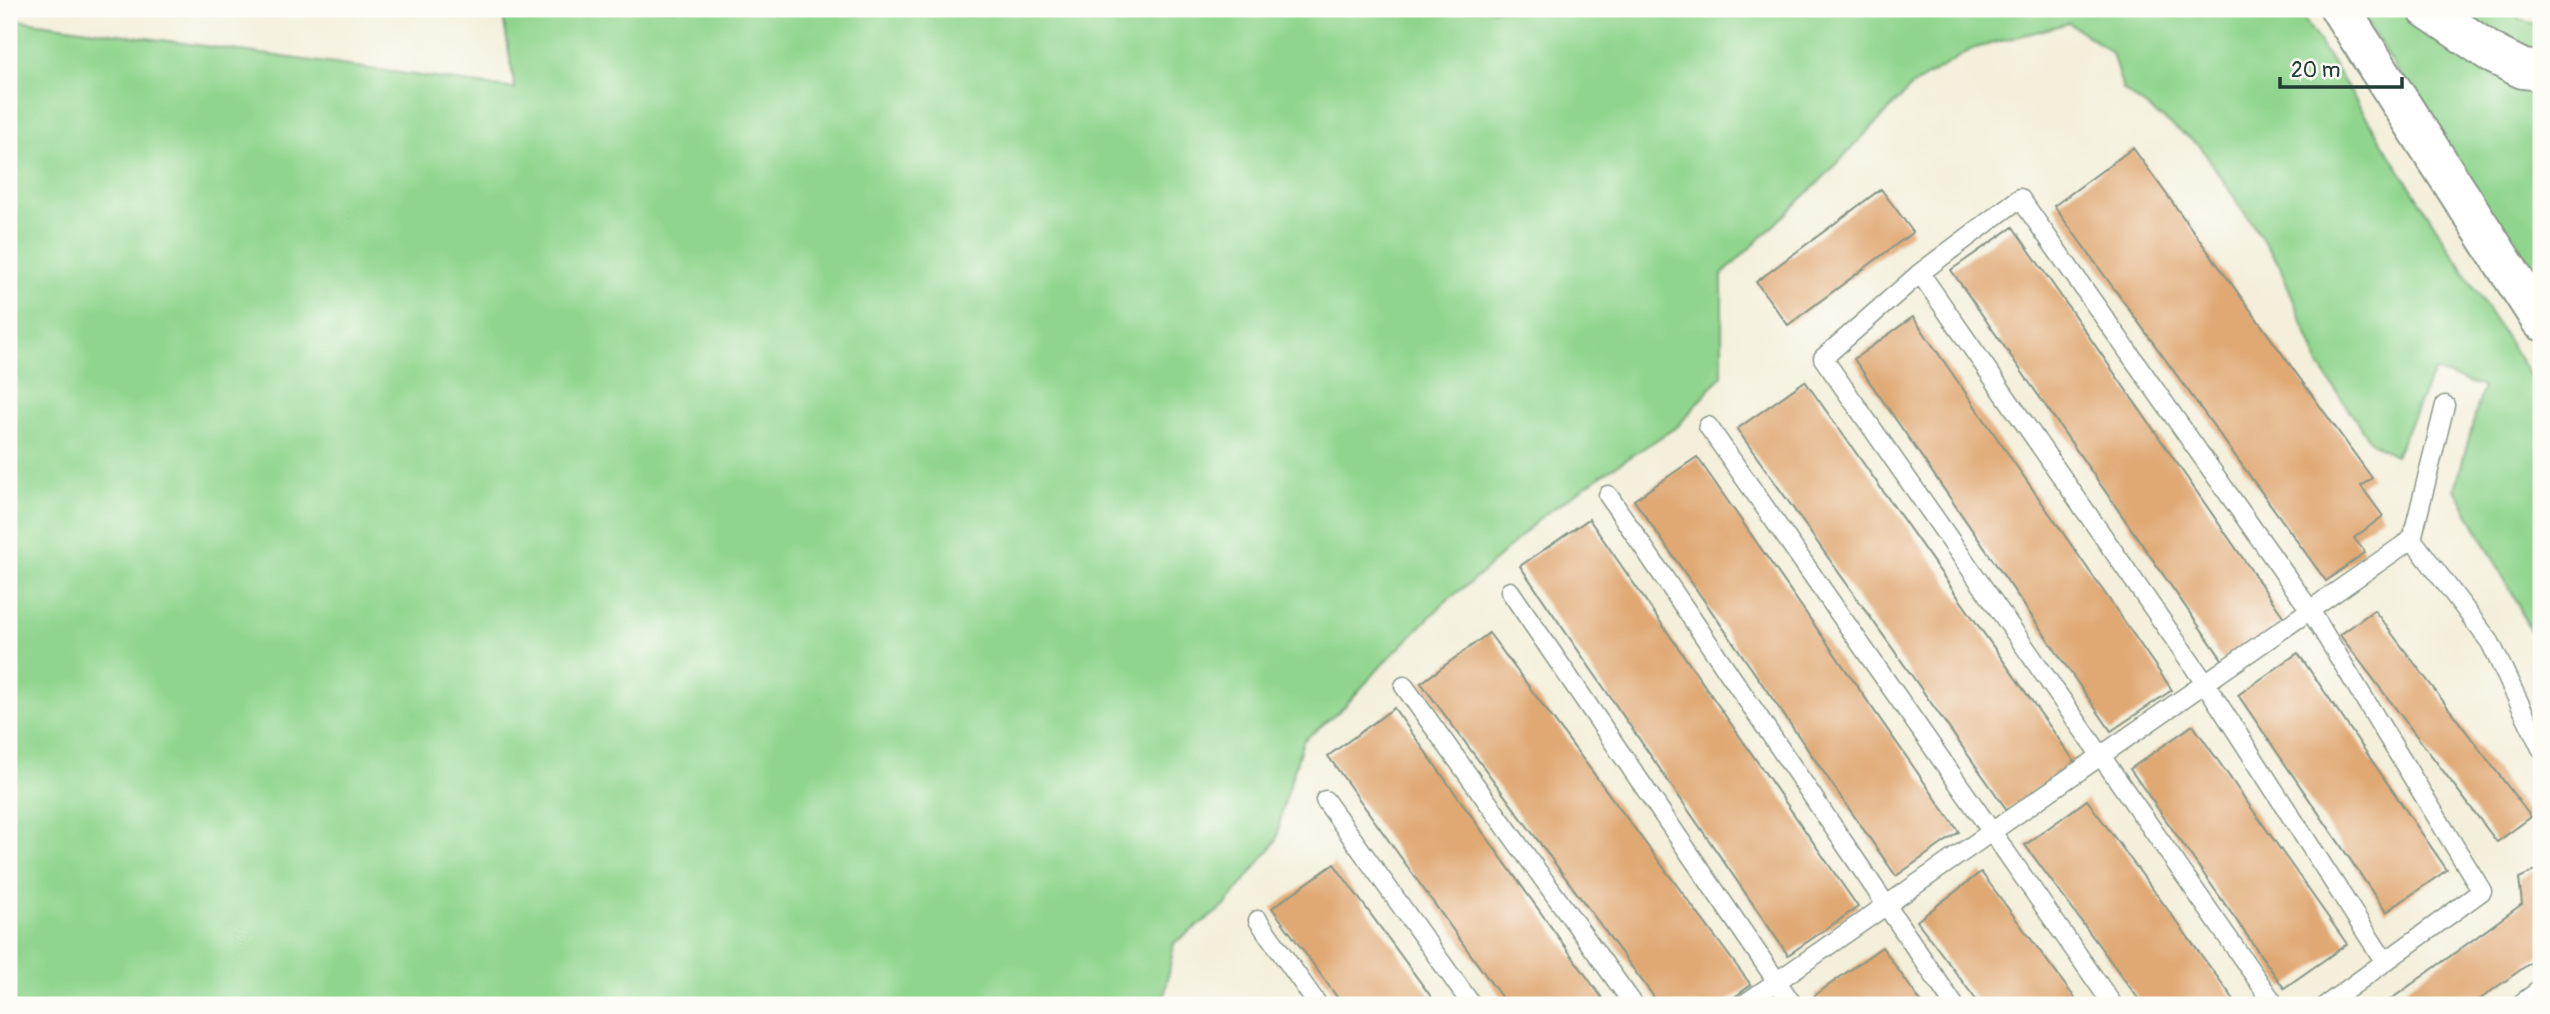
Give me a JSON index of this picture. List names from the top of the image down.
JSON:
{
  "scale_bar": "20 m"
}
